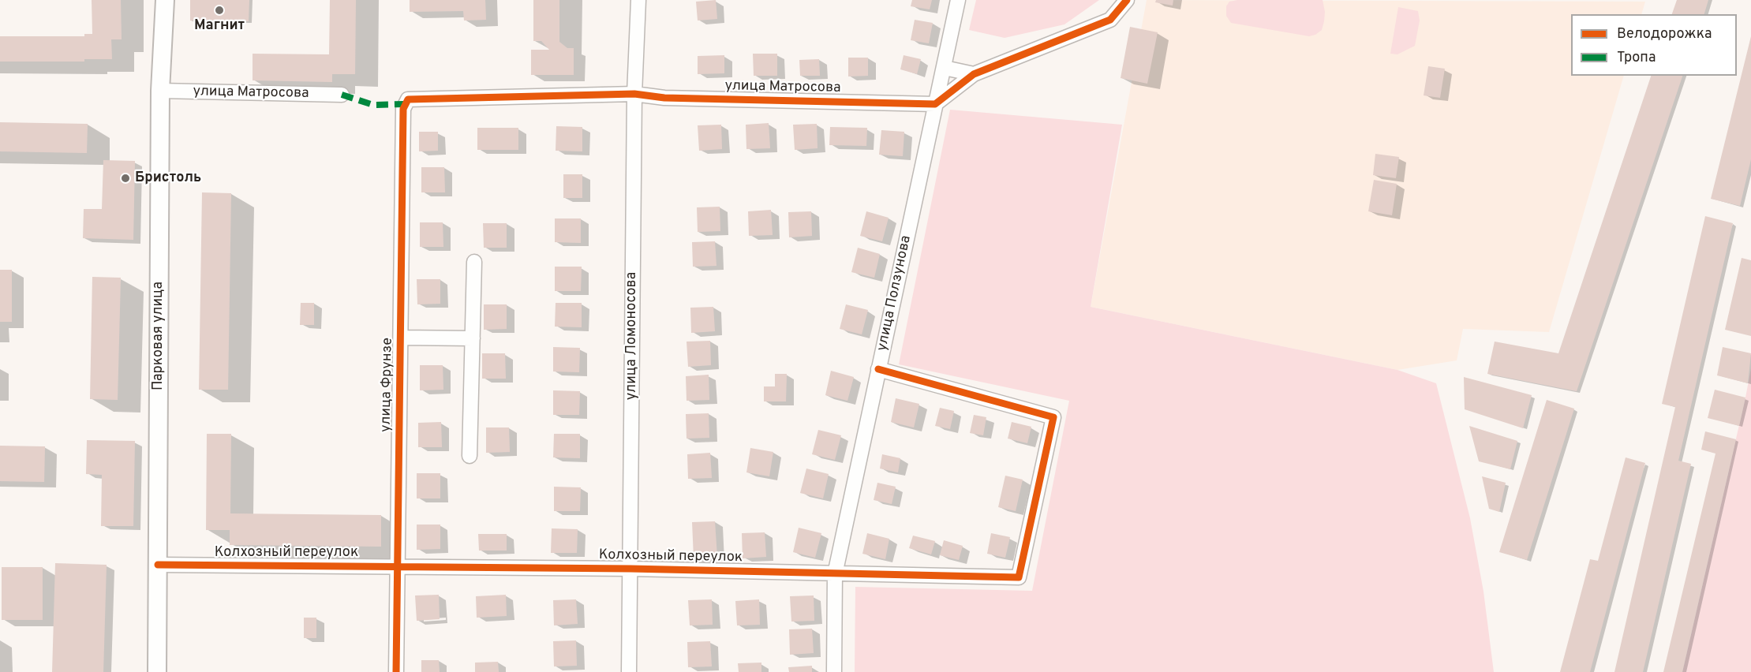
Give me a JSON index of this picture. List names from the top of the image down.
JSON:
{
  "streets": {
    "street": [
      "улица Матросова",
      "улица Ползунова",
      "Парковая улица",
      "улица Ломоносова",
      "улица Фрунзе",
      "Колхозный переулок"
    ]
  },
  "crossings": [
    ["улица Матросова", "улица Ползунова"],
    ["улица Матросова", "Парковая улица"],
    ["улица Матросова", "улица Ломоносова"],
    ["улица Матросова", "улица Фрунзе"],
    ["улица Ползунова", "Колхозный переулок"],
    ["Парковая улица", "Колхозный переулок"],
    ["улица Ломоносова", "Колхозный переулок"],
    ["улица Фрунзе", "Колхозный переулок"]
  ],
  "places": ["Магнит", "Бристоль"],
  "legend": ["Велодорожка", "Тропа"]
}
